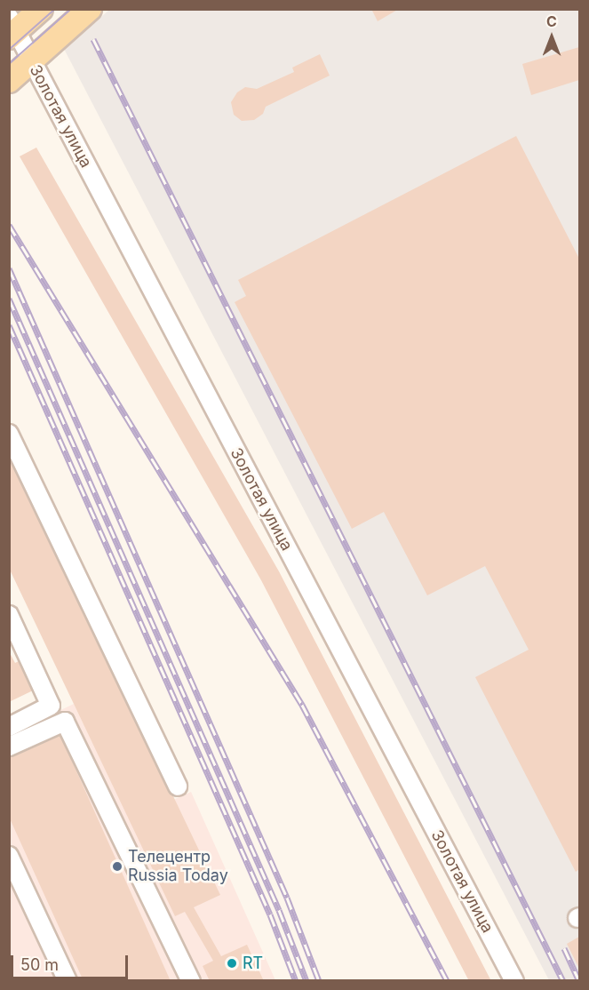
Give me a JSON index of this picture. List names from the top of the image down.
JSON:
{
  "streets": {
    "street": ["Золотая улица"]
  },
  "places": ["Телецентр Russia Today", "RT"],
  "scale_bar": "50 m",
  "north": "top"
}
